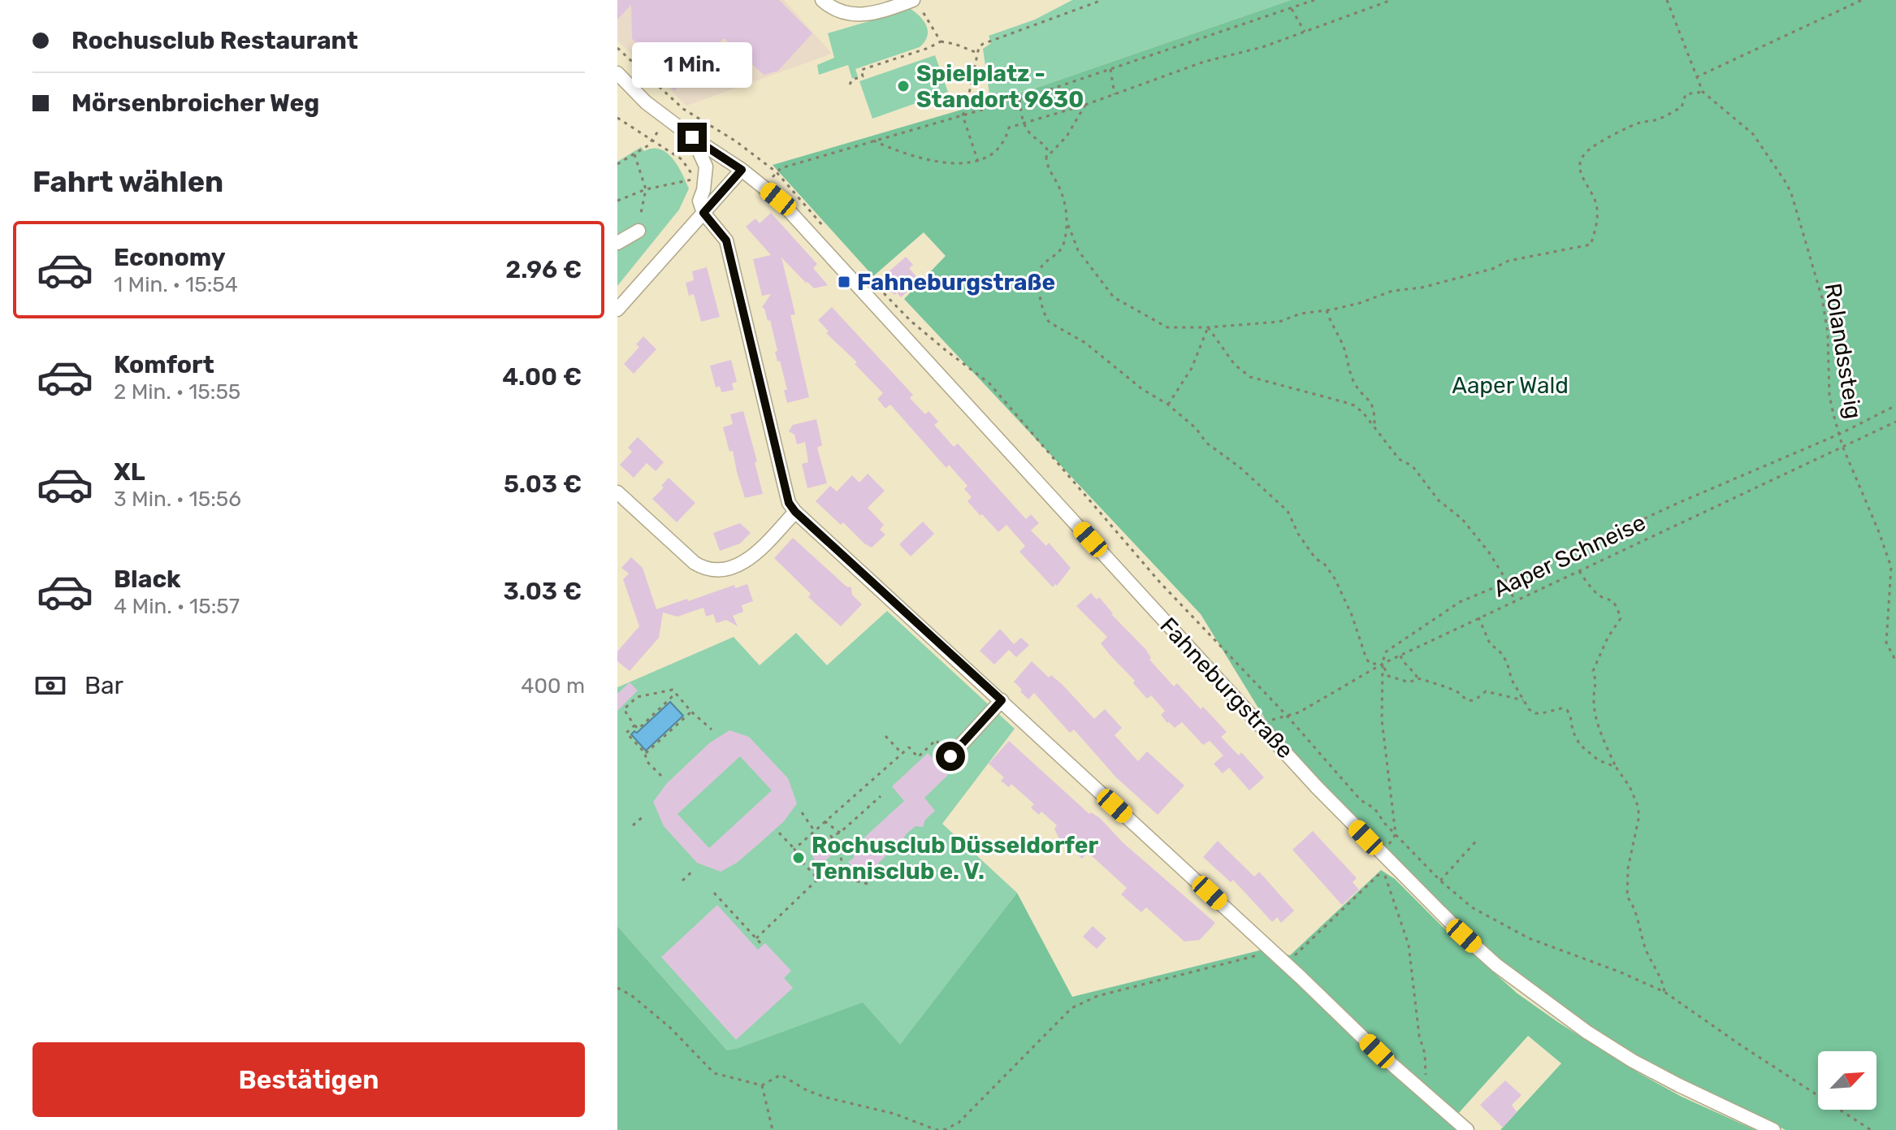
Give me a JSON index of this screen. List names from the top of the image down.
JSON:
{
  "streets": {
    "street": ["Fahneburgstraße"],
    "path": ["Rolandssteig", "Aaper Schneise"]
  },
  "crossings": [
    ["Rolandssteig", "Aaper Schneise"],
    ["Aaper Schneise", "Fahneburgstraße"]
  ],
  "parks": ["Aaper Wald"],
  "places": {
    "other": ["Spielplatz - Standort 9630", "Rochusclub Düsseldorfer Tennisclub e. V."],
    "transit": ["Fahneburgstraße"]
  },
  "north": "top right",
  "page": {
    "banner": ["Rochusclub Restaurant", "Mörsenbroicher Weg"],
    "bubble": "1 Min.",
    "heading": "Fahrt wählen",
    "list": [
      {
        "name": "Economy",
        "note": "1 Min. · 15:54",
        "value": "2.96 €"
      },
      {
        "name": "Komfort",
        "note": "2 Min. · 15:55",
        "value": "4.00 €"
      },
      {
        "name": "XL",
        "note": "3 Min. · 15:56",
        "value": "5.03 €"
      },
      {
        "name": "Black",
        "note": "4 Min. · 15:57",
        "value": "3.03 €"
      }
    ],
    "pay": ["Bar", "400 m"],
    "buttons": "Bestätigen"
  }
}
